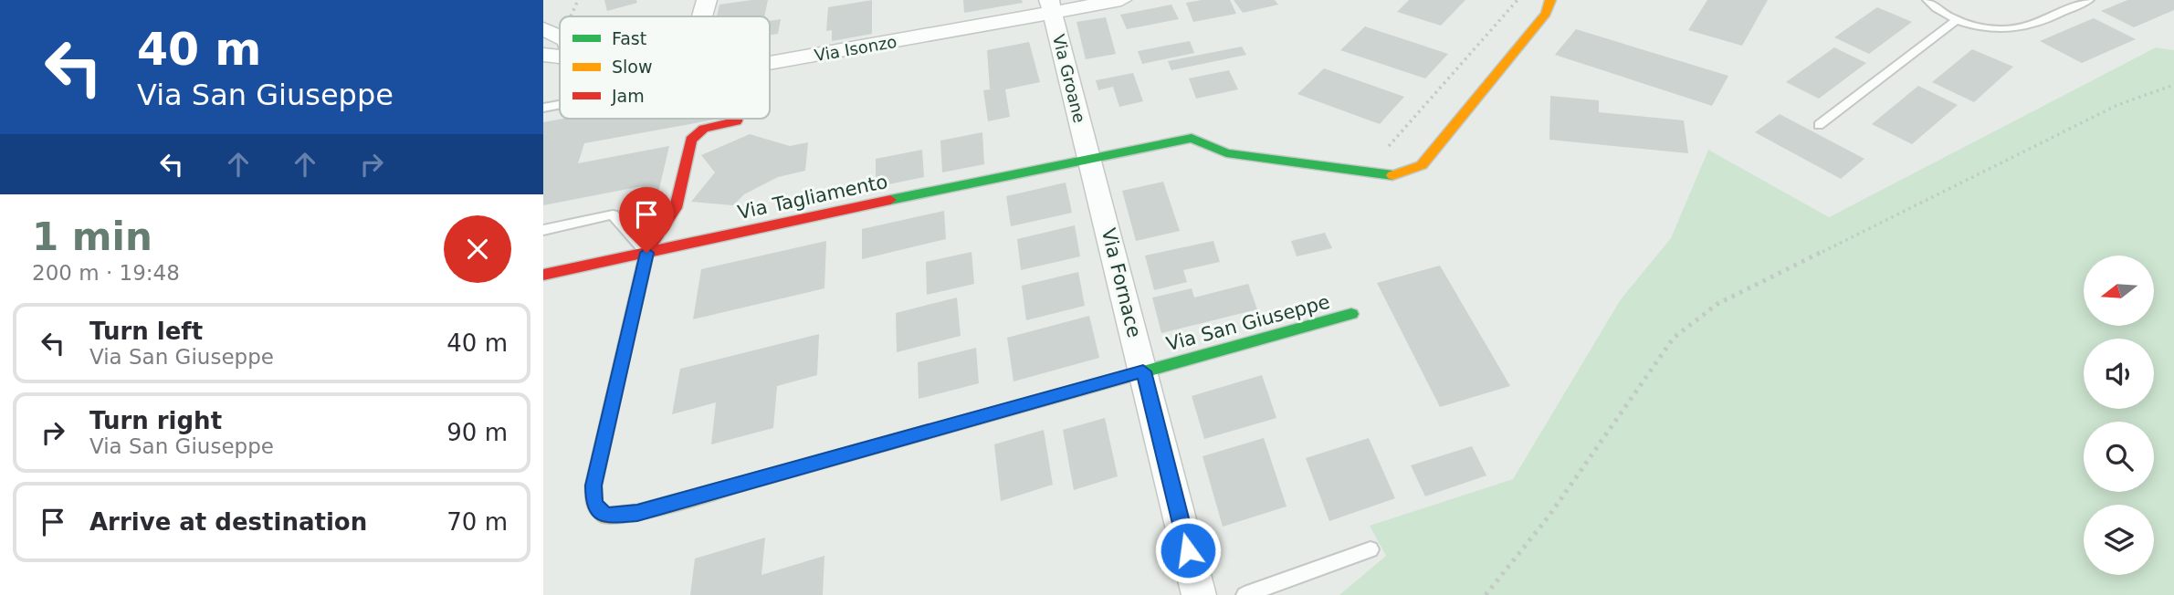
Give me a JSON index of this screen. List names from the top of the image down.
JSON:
{
  "streets": {
    "street": [
      "Via Isonzo",
      "Via Groane",
      "Via Tagliamento",
      "Via Fornace",
      "Via San Giuseppe"
    ]
  },
  "crossings": [
    ["Via Isonzo", "Via Groane"],
    ["Via Groane", "Via Tagliamento"],
    ["Via Groane", "Via Fornace"],
    ["Via Tagliamento", "Via Fornace"],
    ["Via Tagliamento", "Via San Giuseppe"],
    ["Via Fornace", "Via San Giuseppe"]
  ],
  "legend": ["Fast", "Slow", "Jam"],
  "north": "left",
  "page": {
    "turn": ["40 m", "Via San Giuseppe"],
    "heading": ["1 min", "200 m · 19:48"],
    "list": [
      {
        "name": "Turn left",
        "note": "Via San Giuseppe",
        "value": "40 m"
      },
      {
        "name": "Turn right",
        "note": "Via San Giuseppe",
        "value": "90 m"
      },
      {
        "name": "Arrive at destination",
        "value": "70 m"
      }
    ]
  }
}
